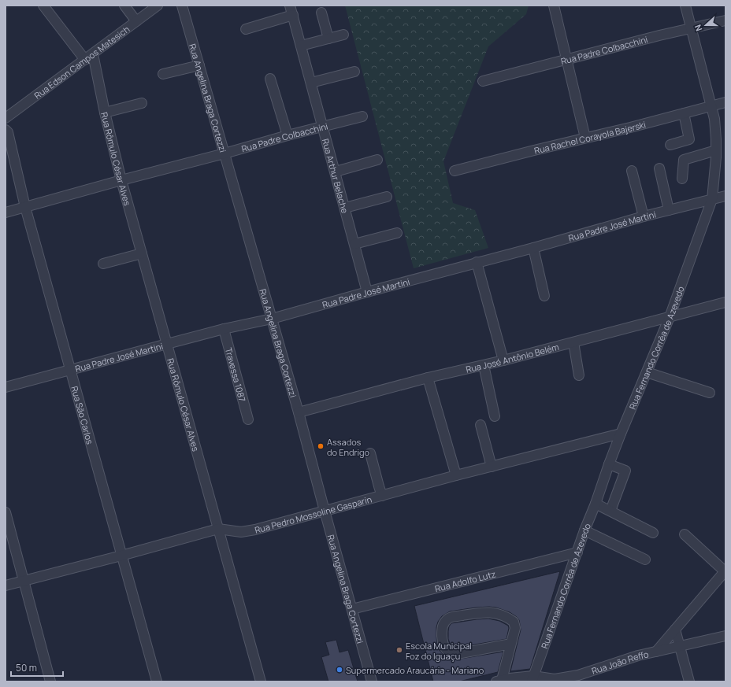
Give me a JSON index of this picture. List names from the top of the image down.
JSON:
{
  "streets": {
    "street": [
      "Rua Padre Colbacchini",
      "Rua Edson Campos Matesich",
      "Rua Angelina Braga Cortezzi",
      "Rua Rachel Corayola Bajerski",
      "Rua Rômulo César Alves",
      "Rua Arthur Belache",
      "Rua Padre José Martini",
      "Rua Fernando Corrêa de Azevedo",
      "Rua José Antônio Belém",
      "Travessa 1087",
      "Rua São Carlos",
      "Rua Pedro Mossoline Gasparin",
      "Rua Adolfo Lutz",
      "Rua João Reffo"
    ]
  },
  "crossings": [
    ["Rua Padre Colbacchini", "Rua Angelina Braga Cortezzi"],
    ["Rua Padre Colbacchini", "Rua Rômulo César Alves"],
    ["Rua Padre Colbacchini", "Rua Arthur Belache"],
    ["Rua Padre Colbacchini", "Rua Fernando Corrêa de Azevedo"],
    ["Rua Padre Colbacchini", "Rua São Carlos"],
    ["Rua Edson Campos Matesich", "Rua Rômulo César Alves"],
    ["Rua Angelina Braga Cortezzi", "Rua Padre José Martini"],
    ["Rua Angelina Braga Cortezzi", "Rua José Antônio Belém"],
    ["Rua Angelina Braga Cortezzi", "Rua Pedro Mossoline Gasparin"],
    ["Rua Angelina Braga Cortezzi", "Rua Adolfo Lutz"],
    ["Rua Rachel Corayola Bajerski", "Rua Fernando Corrêa de Azevedo"],
    ["Rua Rômulo César Alves", "Rua Padre José Martini"],
    ["Rua Rômulo César Alves", "Rua Pedro Mossoline Gasparin"],
    ["Rua Arthur Belache", "Rua Padre José Martini"],
    ["Rua Padre José Martini", "Rua Fernando Corrêa de Azevedo"],
    ["Rua Padre José Martini", "Travessa 1087"],
    ["Rua Padre José Martini", "Rua São Carlos"],
    ["Rua Fernando Corrêa de Azevedo", "Rua José Antônio Belém"],
    ["Rua Fernando Corrêa de Azevedo", "Rua Pedro Mossoline Gasparin"],
    ["Rua Fernando Corrêa de Azevedo", "Rua Adolfo Lutz"],
    ["Rua Fernando Corrêa de Azevedo", "Rua João Reffo"],
    ["Rua São Carlos", "Rua Pedro Mossoline Gasparin"]
  ],
  "places": ["Assados do Endrigo", "Escola Municipal Foz do Iguaçu", "Supermercado Araucária - Mariano"],
  "scale_bar": "50 m",
  "north": "left"
}
